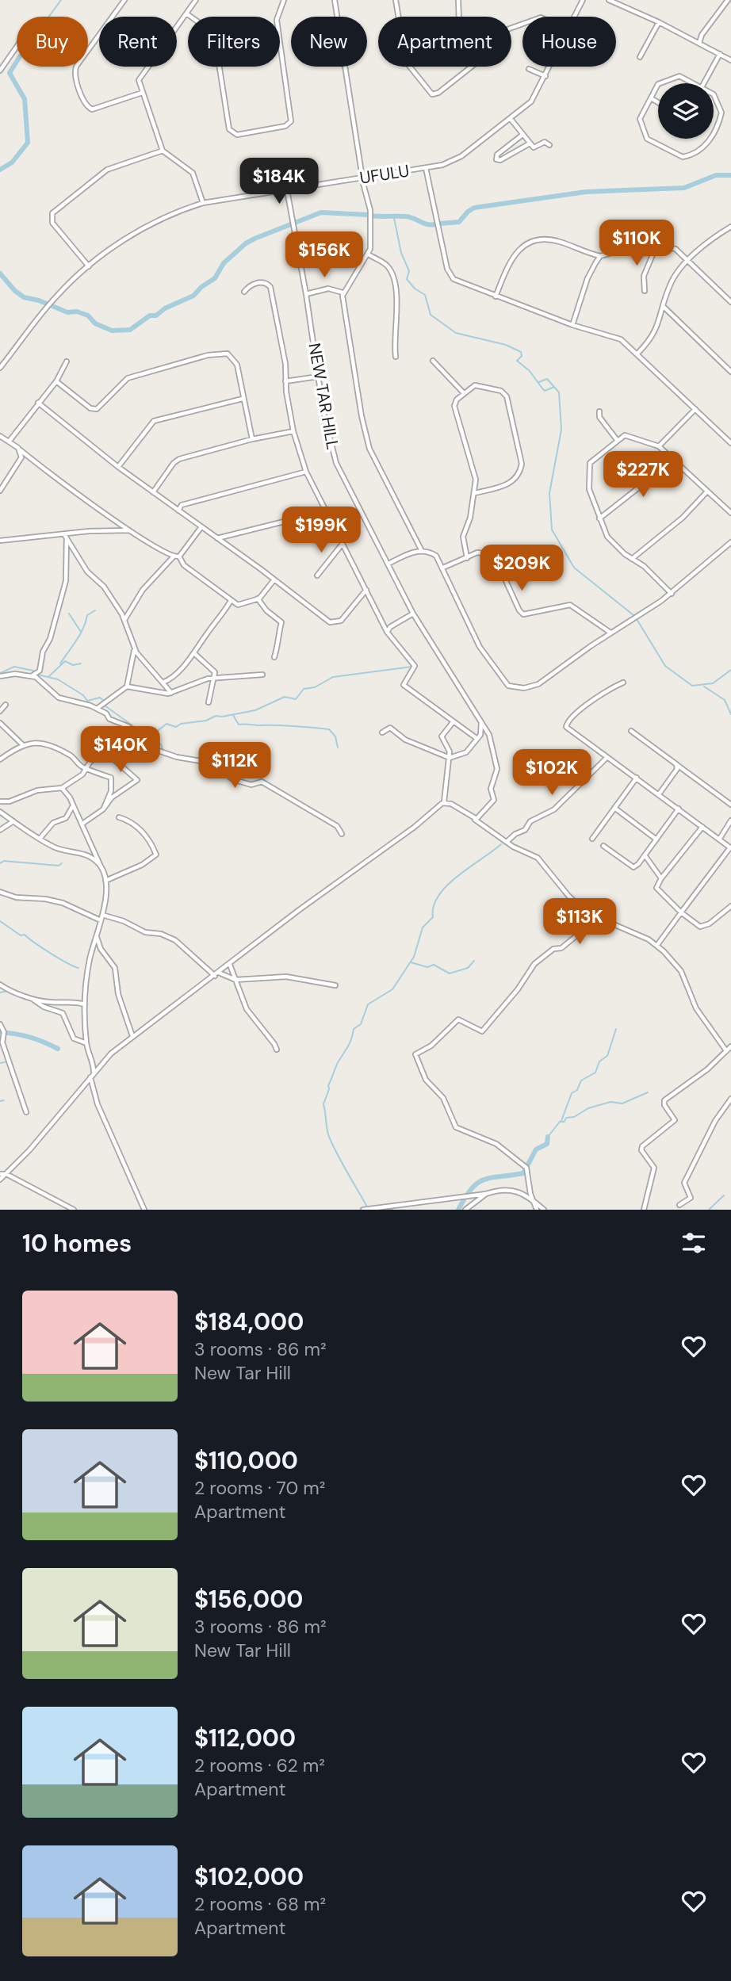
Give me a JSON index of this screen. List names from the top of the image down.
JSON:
{
  "streets": {
    "street": ["UFULU", "NEW TAR HILL"]
  },
  "crossings": [
    ["UFULU", "NEW TAR HILL"]
  ],
  "page": {
    "chip": [
      "Buy",
      "Rent",
      "Filters",
      "New",
      "Apartment",
      "House"
    ],
    "price": [
      "$184K",
      "$110K",
      "$156K",
      "$227K",
      "$199K",
      "$209K",
      "$140K",
      "$112K",
      "$102K",
      "$113K"
    ],
    "heading": "10 homes",
    "list": [
      {
        "name": "$184,000",
        "note": "3 rooms · 86 m² · New Tar Hill"
      },
      {
        "name": "$110,000",
        "note": "2 rooms · 70 m² · Apartment"
      },
      {
        "name": "$156,000",
        "note": "3 rooms · 86 m² · New Tar Hill"
      },
      {
        "name": "$112,000",
        "note": "2 rooms · 62 m² · Apartment"
      },
      {
        "name": "$102,000",
        "note": "2 rooms · 68 m² · Apartment"
      }
    ]
  }
}
